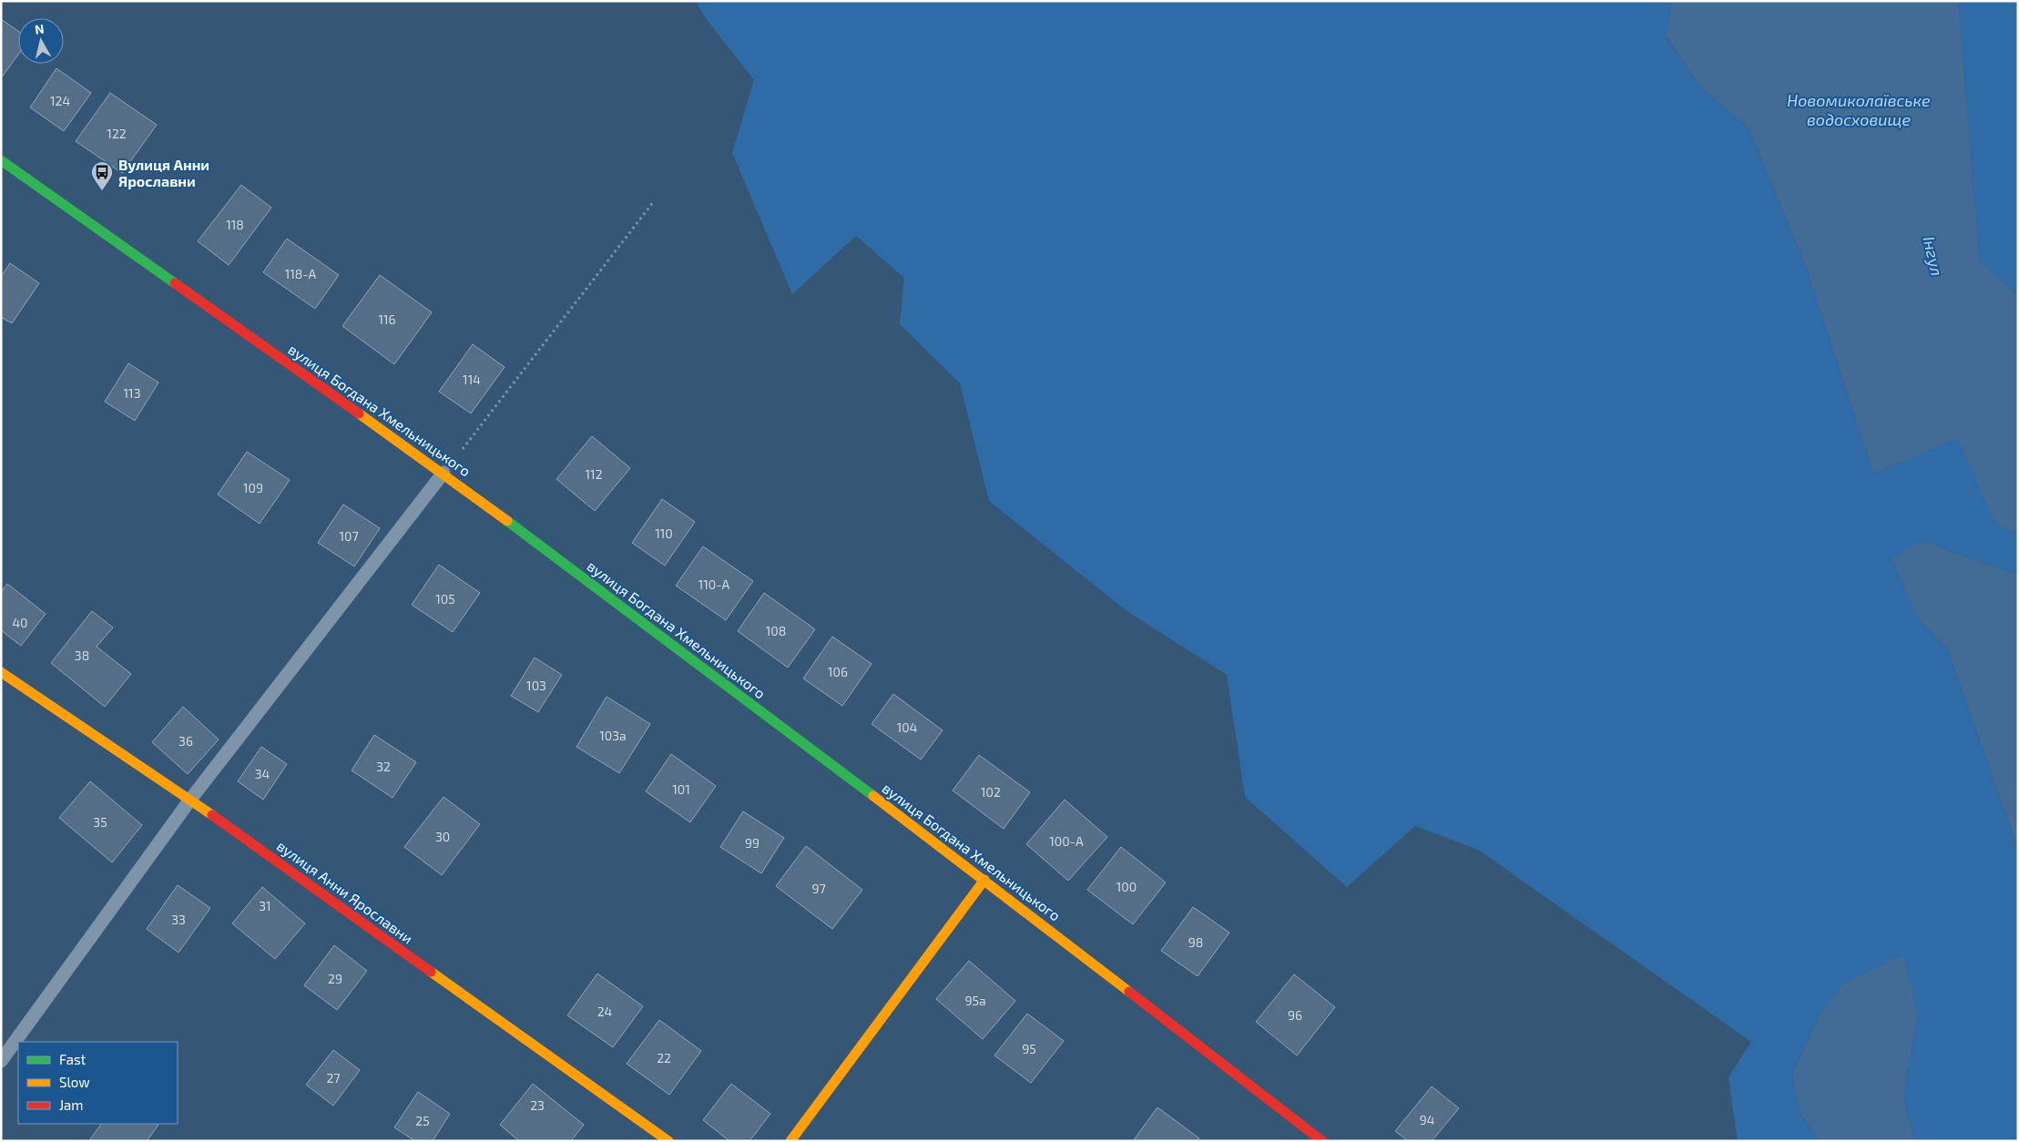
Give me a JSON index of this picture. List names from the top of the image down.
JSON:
{
  "streets": {
    "street": ["вулиця Богдана Хмельницького", "вулиця Анни Ярославни"]
  },
  "water": ["Новомиколаївське водосховище", "Інгул"],
  "places": {
    "bus stop": ["Вулиця Анни Ярославни"]
  },
  "house_numbers": [
    "124",
    "122",
    "118",
    "118-А",
    "116",
    "114",
    "113",
    "112",
    "109",
    "110",
    "107",
    "110-А",
    "105",
    "40",
    "108",
    "38",
    "106",
    "103",
    "104",
    "103а",
    "36",
    "32",
    "34",
    "101",
    "102",
    "35",
    "30",
    "100-А",
    "99",
    "100",
    "97",
    "31",
    "33",
    "98",
    "29",
    "95а",
    "24",
    "96",
    "95",
    "22",
    "27",
    "23",
    "94",
    "25"
  ],
  "legend": ["Fast", "Slow", "Jam"],
  "north": "top"
}
